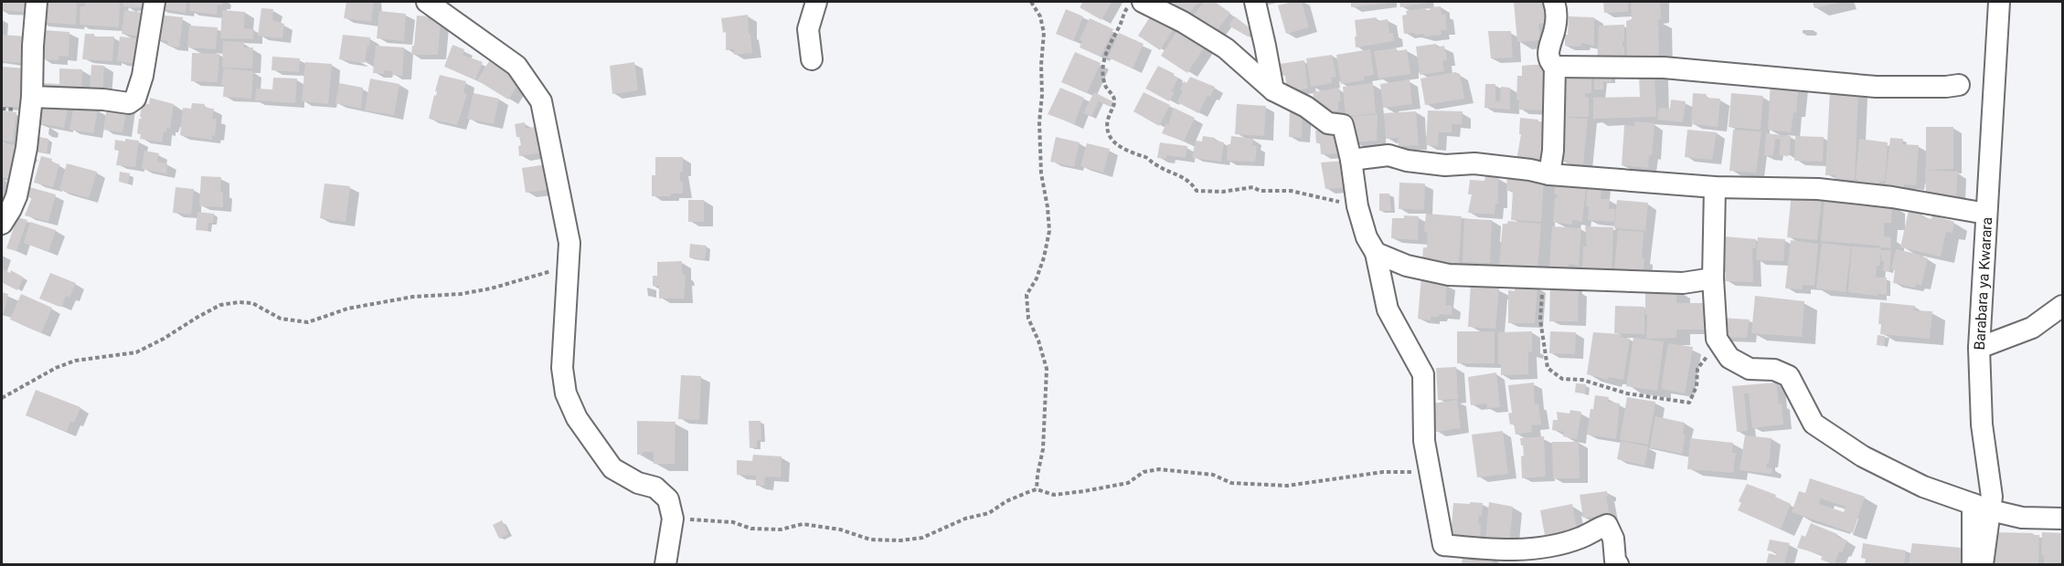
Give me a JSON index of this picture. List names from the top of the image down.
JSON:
{
  "streets": {
    "street": ["Barabara ya Kwarara"]
  }
}
